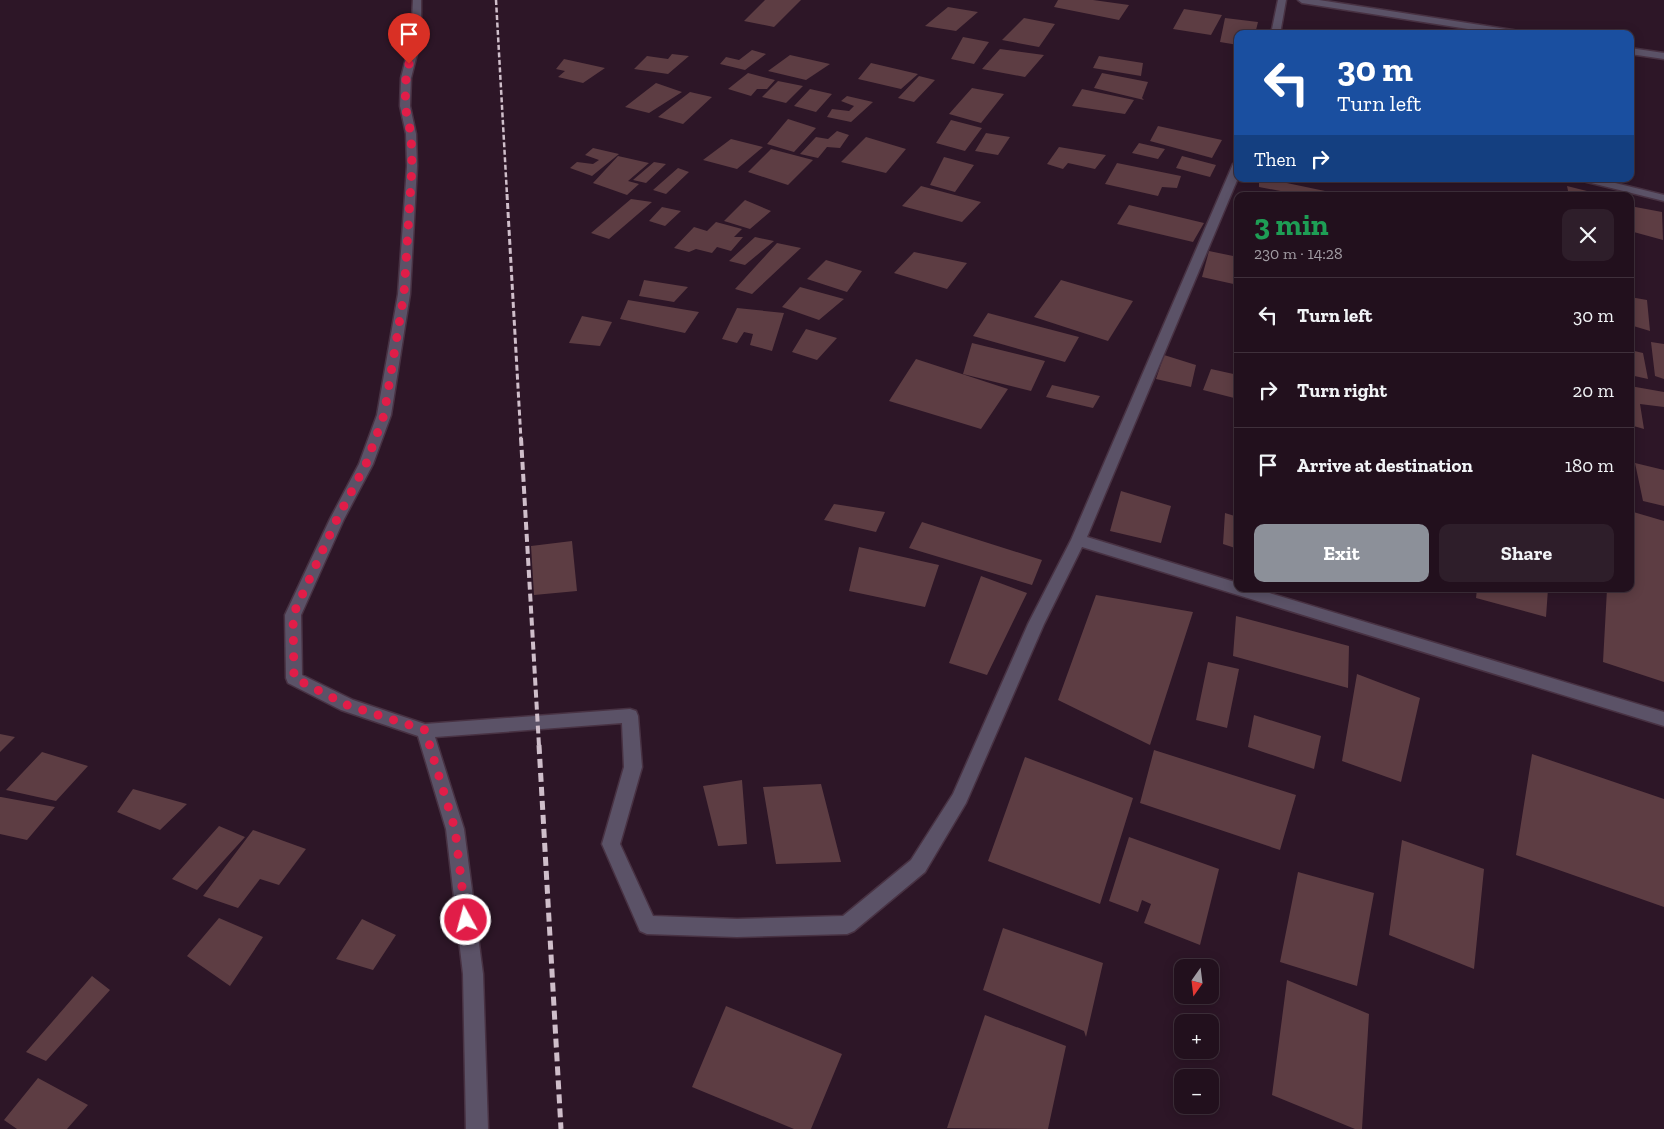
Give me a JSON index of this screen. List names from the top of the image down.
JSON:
{
  "north": "bottom",
  "page": {
    "turn": ["30 m", "Turn left"],
    "then": "Then",
    "heading": ["3 min", "230 m · 14:28"],
    "list": [
      {
        "name": "Turn left",
        "value": "30 m"
      },
      {
        "name": "Turn right",
        "value": "20 m"
      },
      {
        "name": "Arrive at destination",
        "value": "180 m"
      }
    ],
    "buttons": ["Exit", "Share"],
    "map_buttons": ["+", "−"]
  }
}
